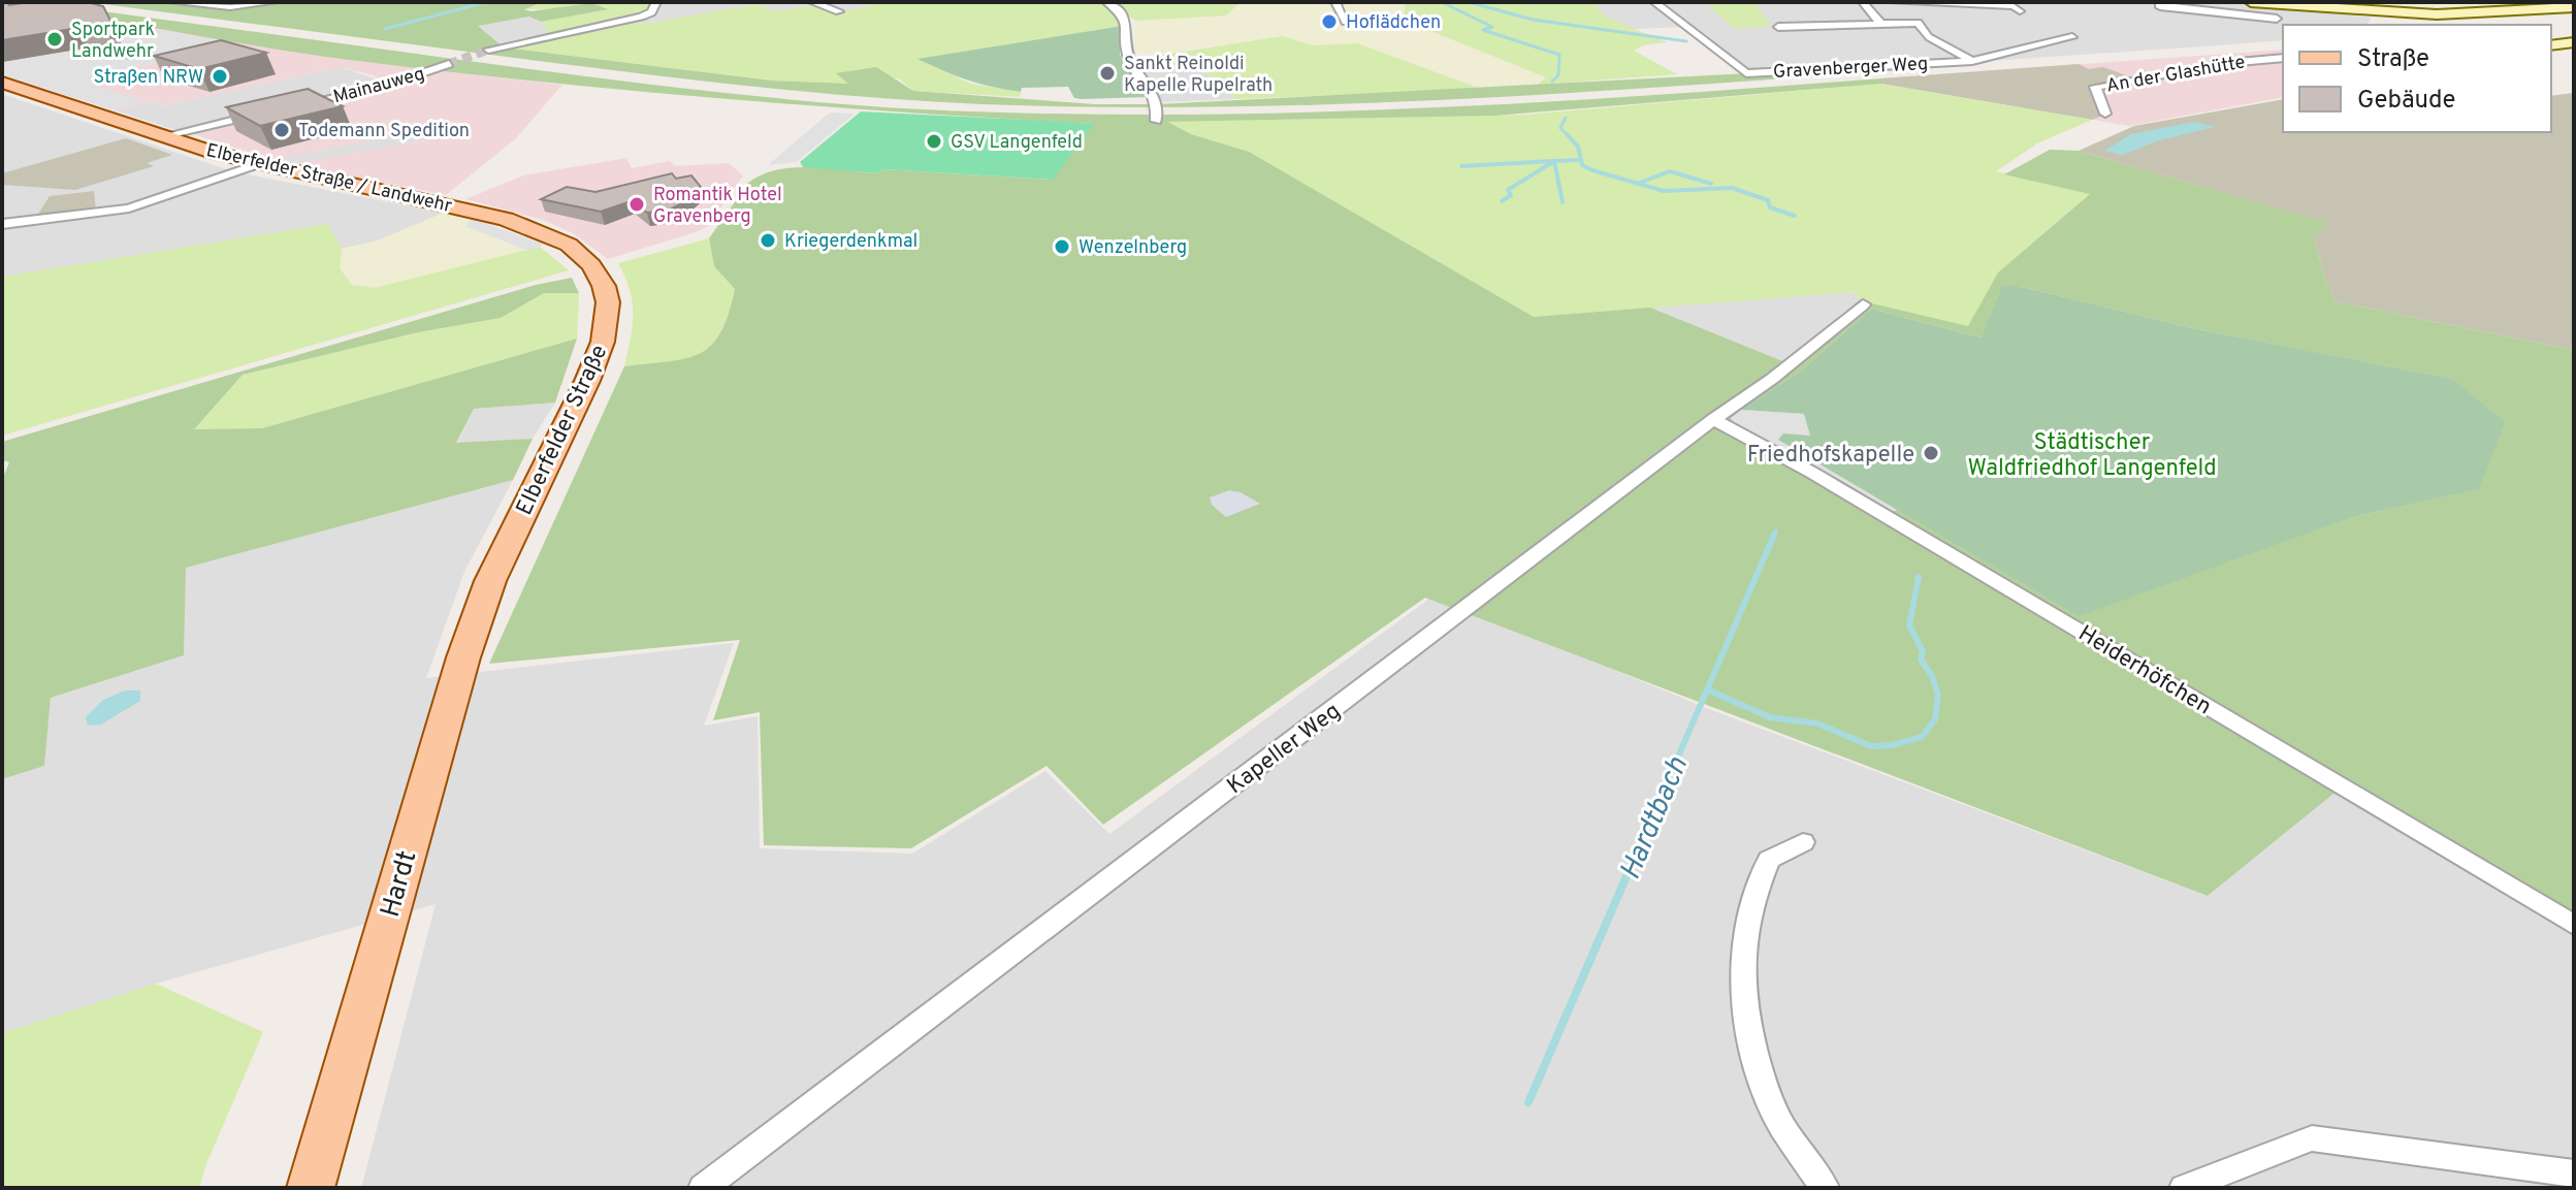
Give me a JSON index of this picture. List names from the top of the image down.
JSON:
{
  "streets": {
    "main road": ["Elberfelder Straße / Landwehr", "Elberfelder Straße", "Hardt"],
    "street": [
      "Gravenberger Weg",
      "An der Glashütte",
      "Mainauweg",
      "Heiderhöfchen",
      "Kapeller Weg"
    ]
  },
  "crossings": [
    ["Elberfelder Straße / Landwehr", "Elberfelder Straße"],
    ["Elberfelder Straße", "Hardt"],
    ["Heiderhöfchen", "Kapeller Weg"]
  ],
  "water": ["Hardtbach"],
  "parks": ["Städtischer Waldfriedhof Langenfeld"],
  "places": [
    "Hoflädchen",
    "Sportpark Landwehr",
    "Sankt Reinoldi Kapelle Rupelrath",
    "Straßen NRW",
    "Todemann Spedition",
    "GSV Langenfeld",
    "Romantik Hotel Gravenberg",
    "Kriegerdenkmal",
    "Wenzelnberg",
    "Friedhofskapelle"
  ],
  "legend": ["Straße", "Gebäude"]
}
